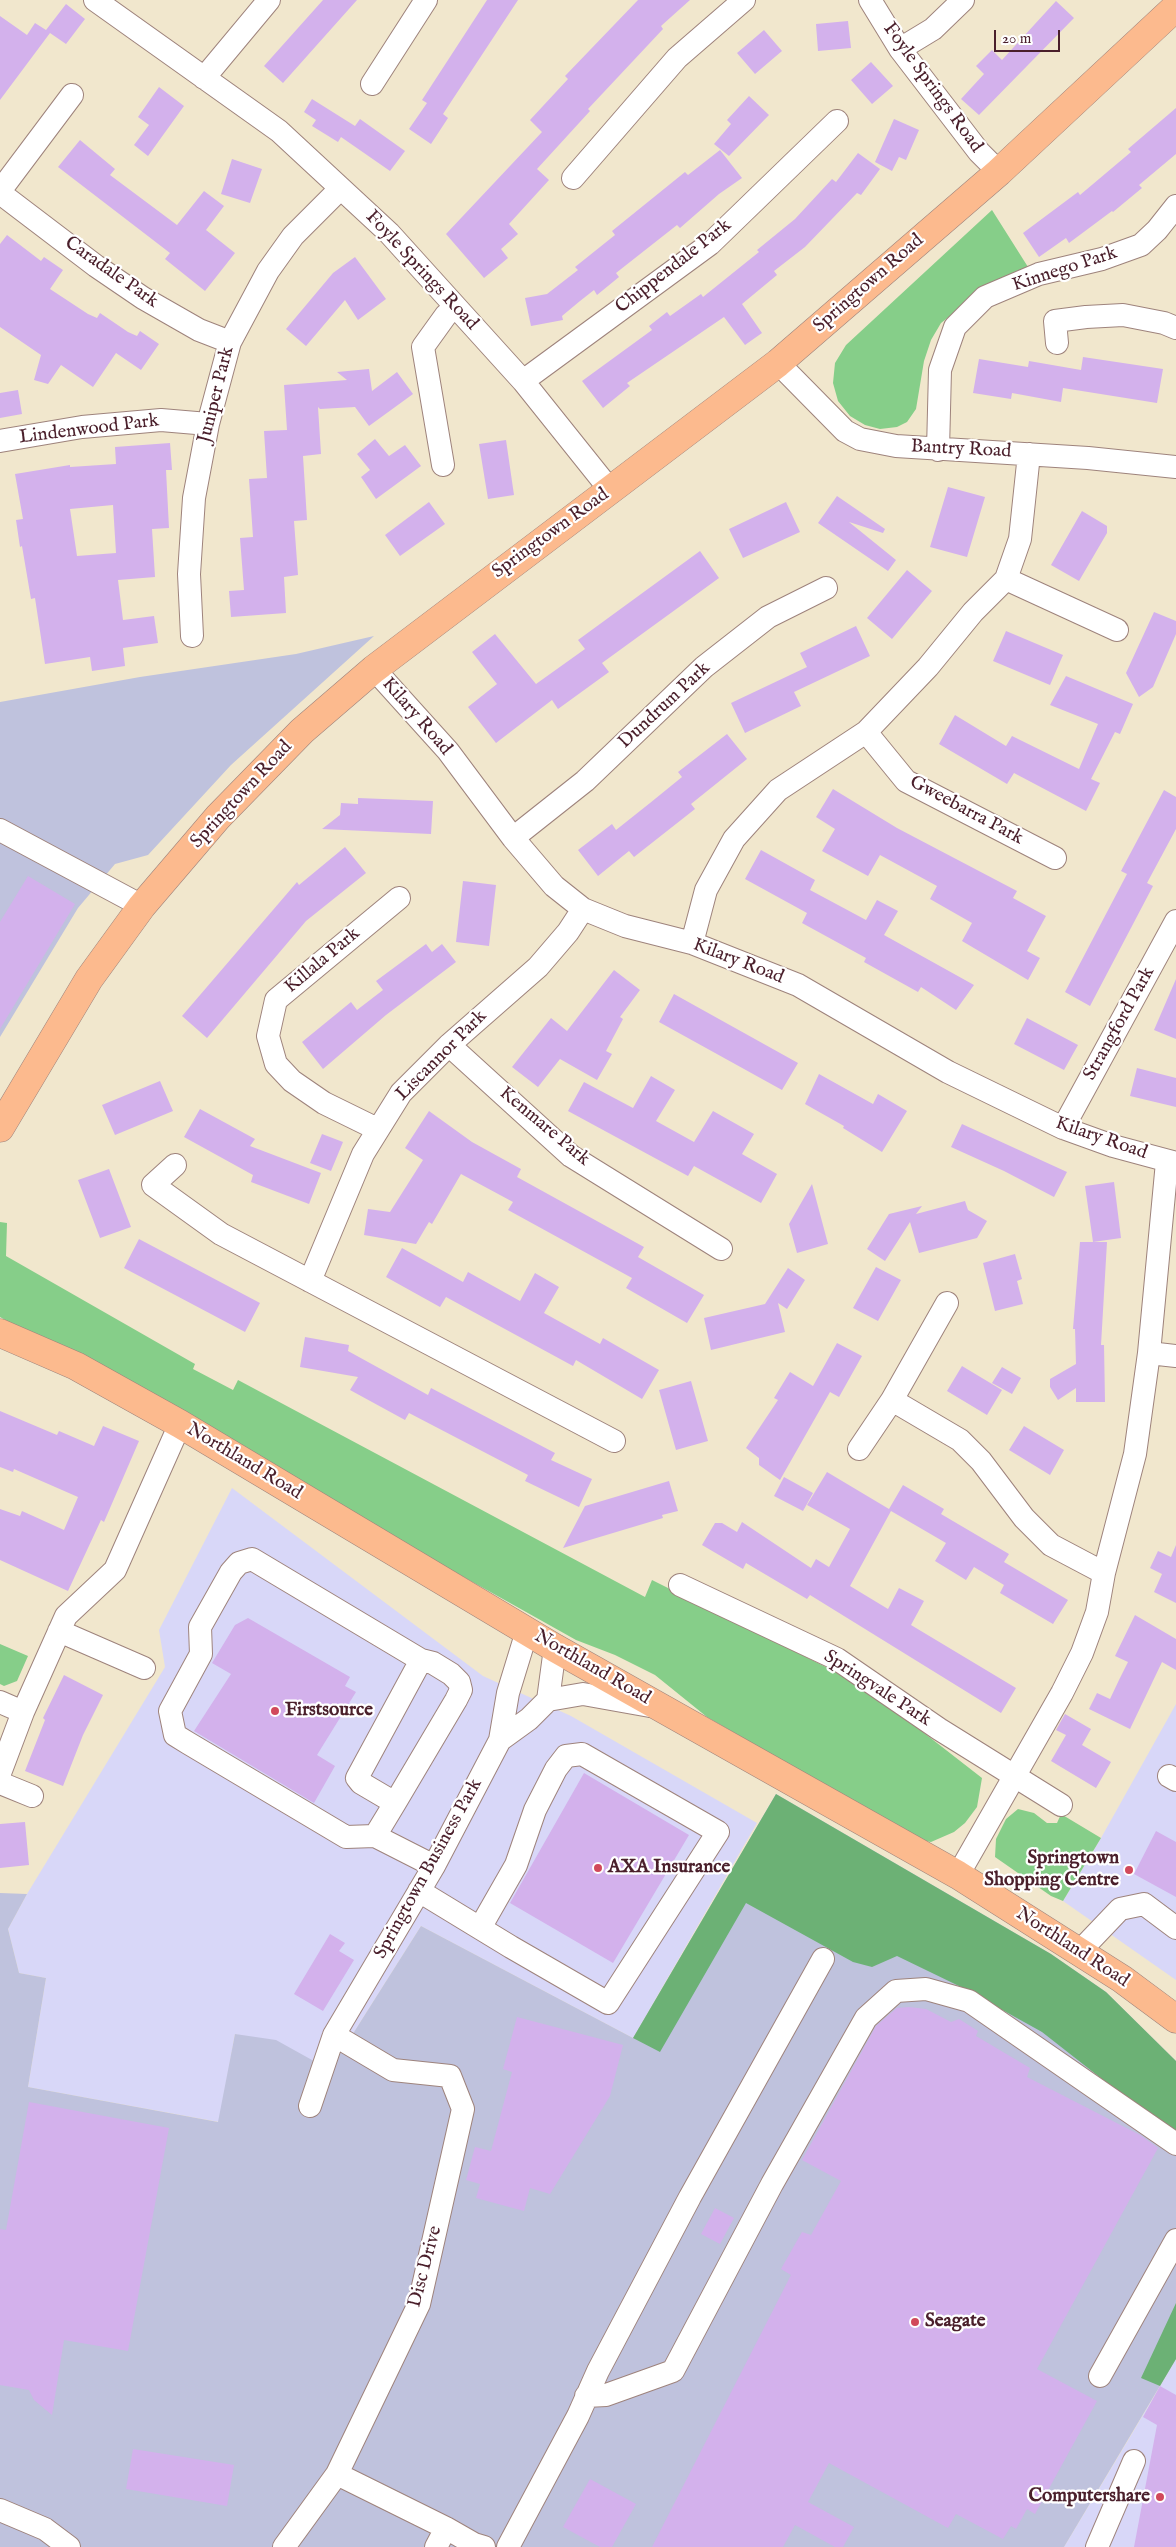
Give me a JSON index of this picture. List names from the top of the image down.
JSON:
{
  "streets": {
    "main road": ["Springtown Road", "Northland Road"],
    "street": [
      "Foyle Springs Road",
      "Chippendale Park",
      "Kinnego Park",
      "Caradale Park",
      "Juniper Park",
      "Lindenwood Park",
      "Bantry Road",
      "Dundrum Park",
      "Kilary Road",
      "Gweebarra Park",
      "Killala Park",
      "Strangford Park",
      "Liscannor Park",
      "Kenmare Park",
      "Springvale Park",
      "Springtown Business Park",
      "Disc Drive"
    ]
  },
  "crossings": [
    ["Foyle Springs Road", "Chippendale Park"],
    ["Foyle Springs Road", "Springtown Road"],
    ["Foyle Springs Road", "Juniper Park"],
    ["Kinnego Park", "Bantry Road"],
    ["Caradale Park", "Juniper Park"],
    ["Springtown Road", "Bantry Road"],
    ["Springtown Road", "Kilary Road"],
    ["Juniper Park", "Lindenwood Park"],
    ["Dundrum Park", "Kilary Road"],
    ["Kilary Road", "Strangford Park"],
    ["Kilary Road", "Liscannor Park"],
    ["Killala Park", "Liscannor Park"],
    ["Liscannor Park", "Kenmare Park"],
    ["Northland Road", "Springtown Business Park"],
    ["Springtown Business Park", "Disc Drive"]
  ],
  "places": [
    "Firstsource",
    "AXA Insurance",
    "Springtown Shopping Centre",
    "Seagate",
    "Computershare"
  ],
  "scale_bar": "20 m"
}
